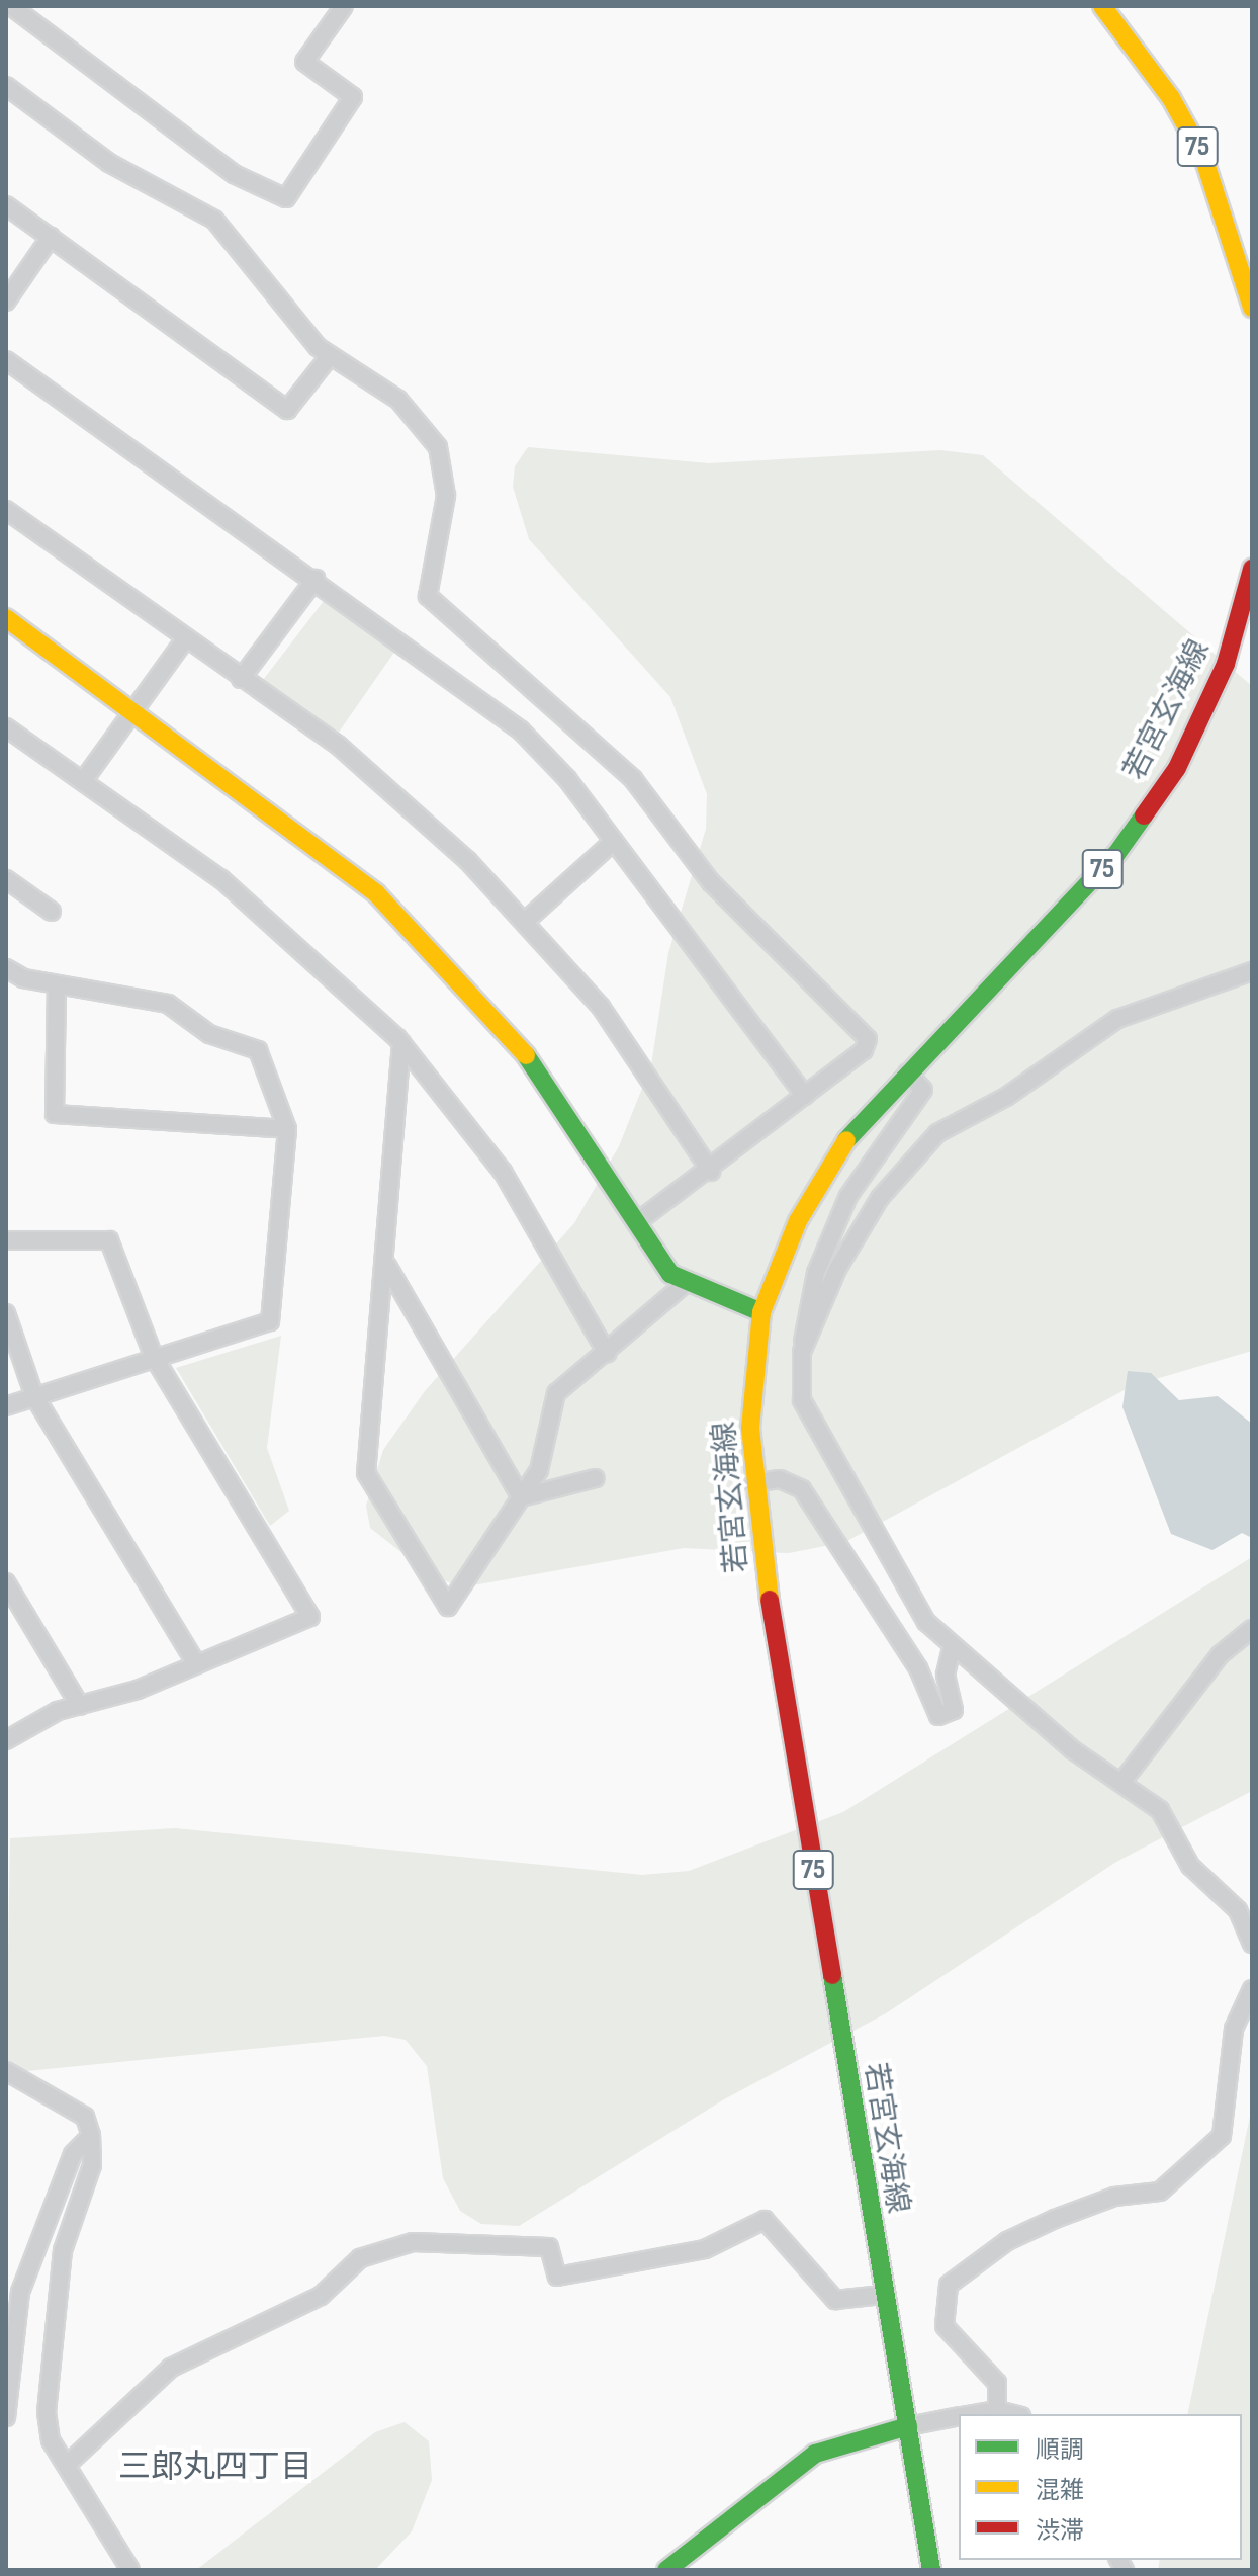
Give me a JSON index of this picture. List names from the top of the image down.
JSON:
{
  "streets": {
    "main road": ["75", "若宮玄海線"]
  },
  "districts": ["三郎丸四丁目"],
  "legend": ["順調", "混雑", "渋滞"]
}
